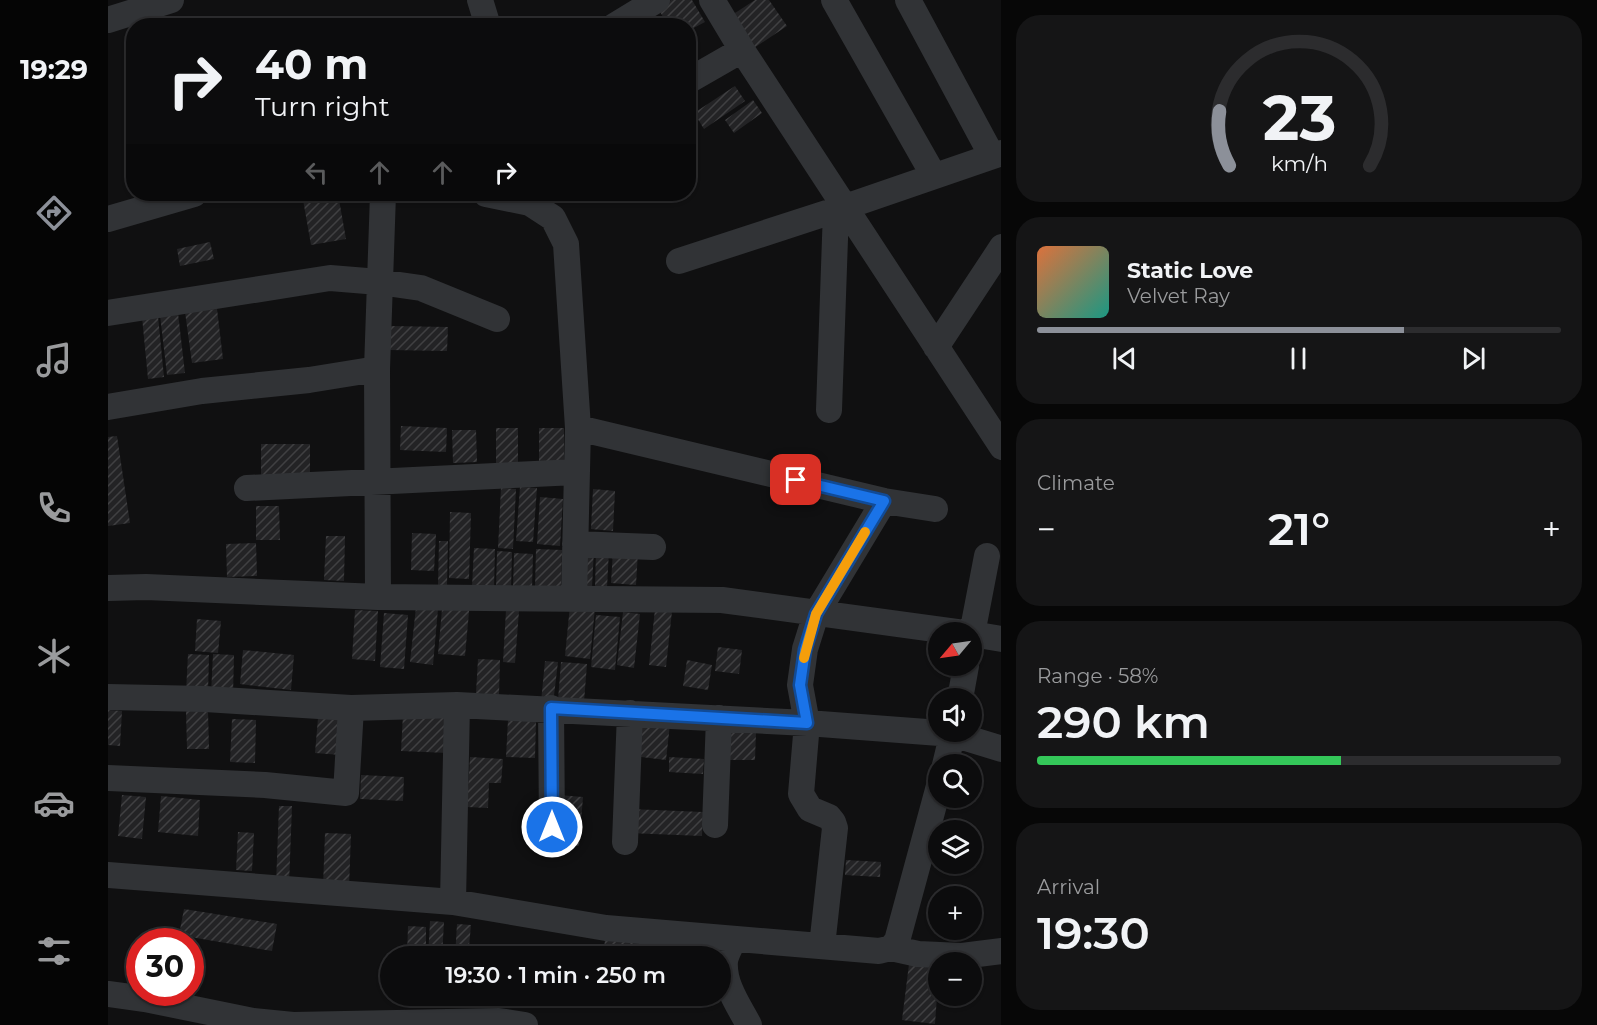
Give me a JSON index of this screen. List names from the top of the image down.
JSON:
{
  "north": "bottom left",
  "page": {
    "tabs": "19:29",
    "turn": ["40 m", "Turn right"],
    "song": ["Static Love", "Velvet Ray"],
    "tile": [
      "Climate",
      ["Range · 58%", "290 km"],
      ["Arrival", "19:30"]
    ],
    "heat": ["−", "21°", "+"],
    "map_buttons": ["+", "−"],
    "limit": "30",
    "trip": "19:30 · 1 min · 250 m",
    "gauge": ["23", "km/h"]
  }
}
